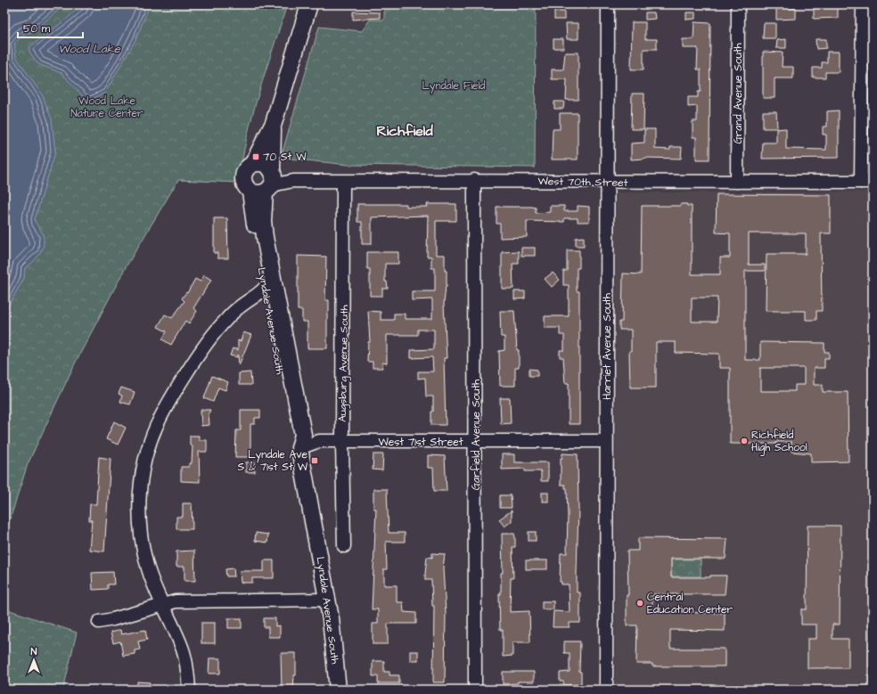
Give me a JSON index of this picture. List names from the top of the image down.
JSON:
{
  "streets": {
    "main road": ["Lyndale Avenue South"],
    "street": [
      "Grand Avenue South",
      "West 70th Street",
      "Harriet Avenue South",
      "Augsburg Avenue South",
      "Garfield Avenue South",
      "West 71st Street"
    ]
  },
  "crossings": [
    ["Grand Avenue South", "West 70th Street"],
    ["West 70th Street", "Lyndale Avenue South"],
    ["West 70th Street", "Harriet Avenue South"],
    ["West 70th Street", "Augsburg Avenue South"],
    ["West 70th Street", "Garfield Avenue South"],
    ["Lyndale Avenue South", "West 71st Street"],
    ["Harriet Avenue South", "West 71st Street"],
    ["Augsburg Avenue South", "West 71st Street"],
    ["Garfield Avenue South", "West 71st Street"]
  ],
  "districts": ["Richfield"],
  "water": ["Wood Lake"],
  "parks": ["Lyndale Field", "Wood Lake Nature Center"],
  "places": {
    "transit": ["70 St W", "Lyndale Ave S & 71st St W"],
    "other": ["Richfield High School", "Central Education Center"]
  },
  "scale_bar": "50 m",
  "north": "top"
}
